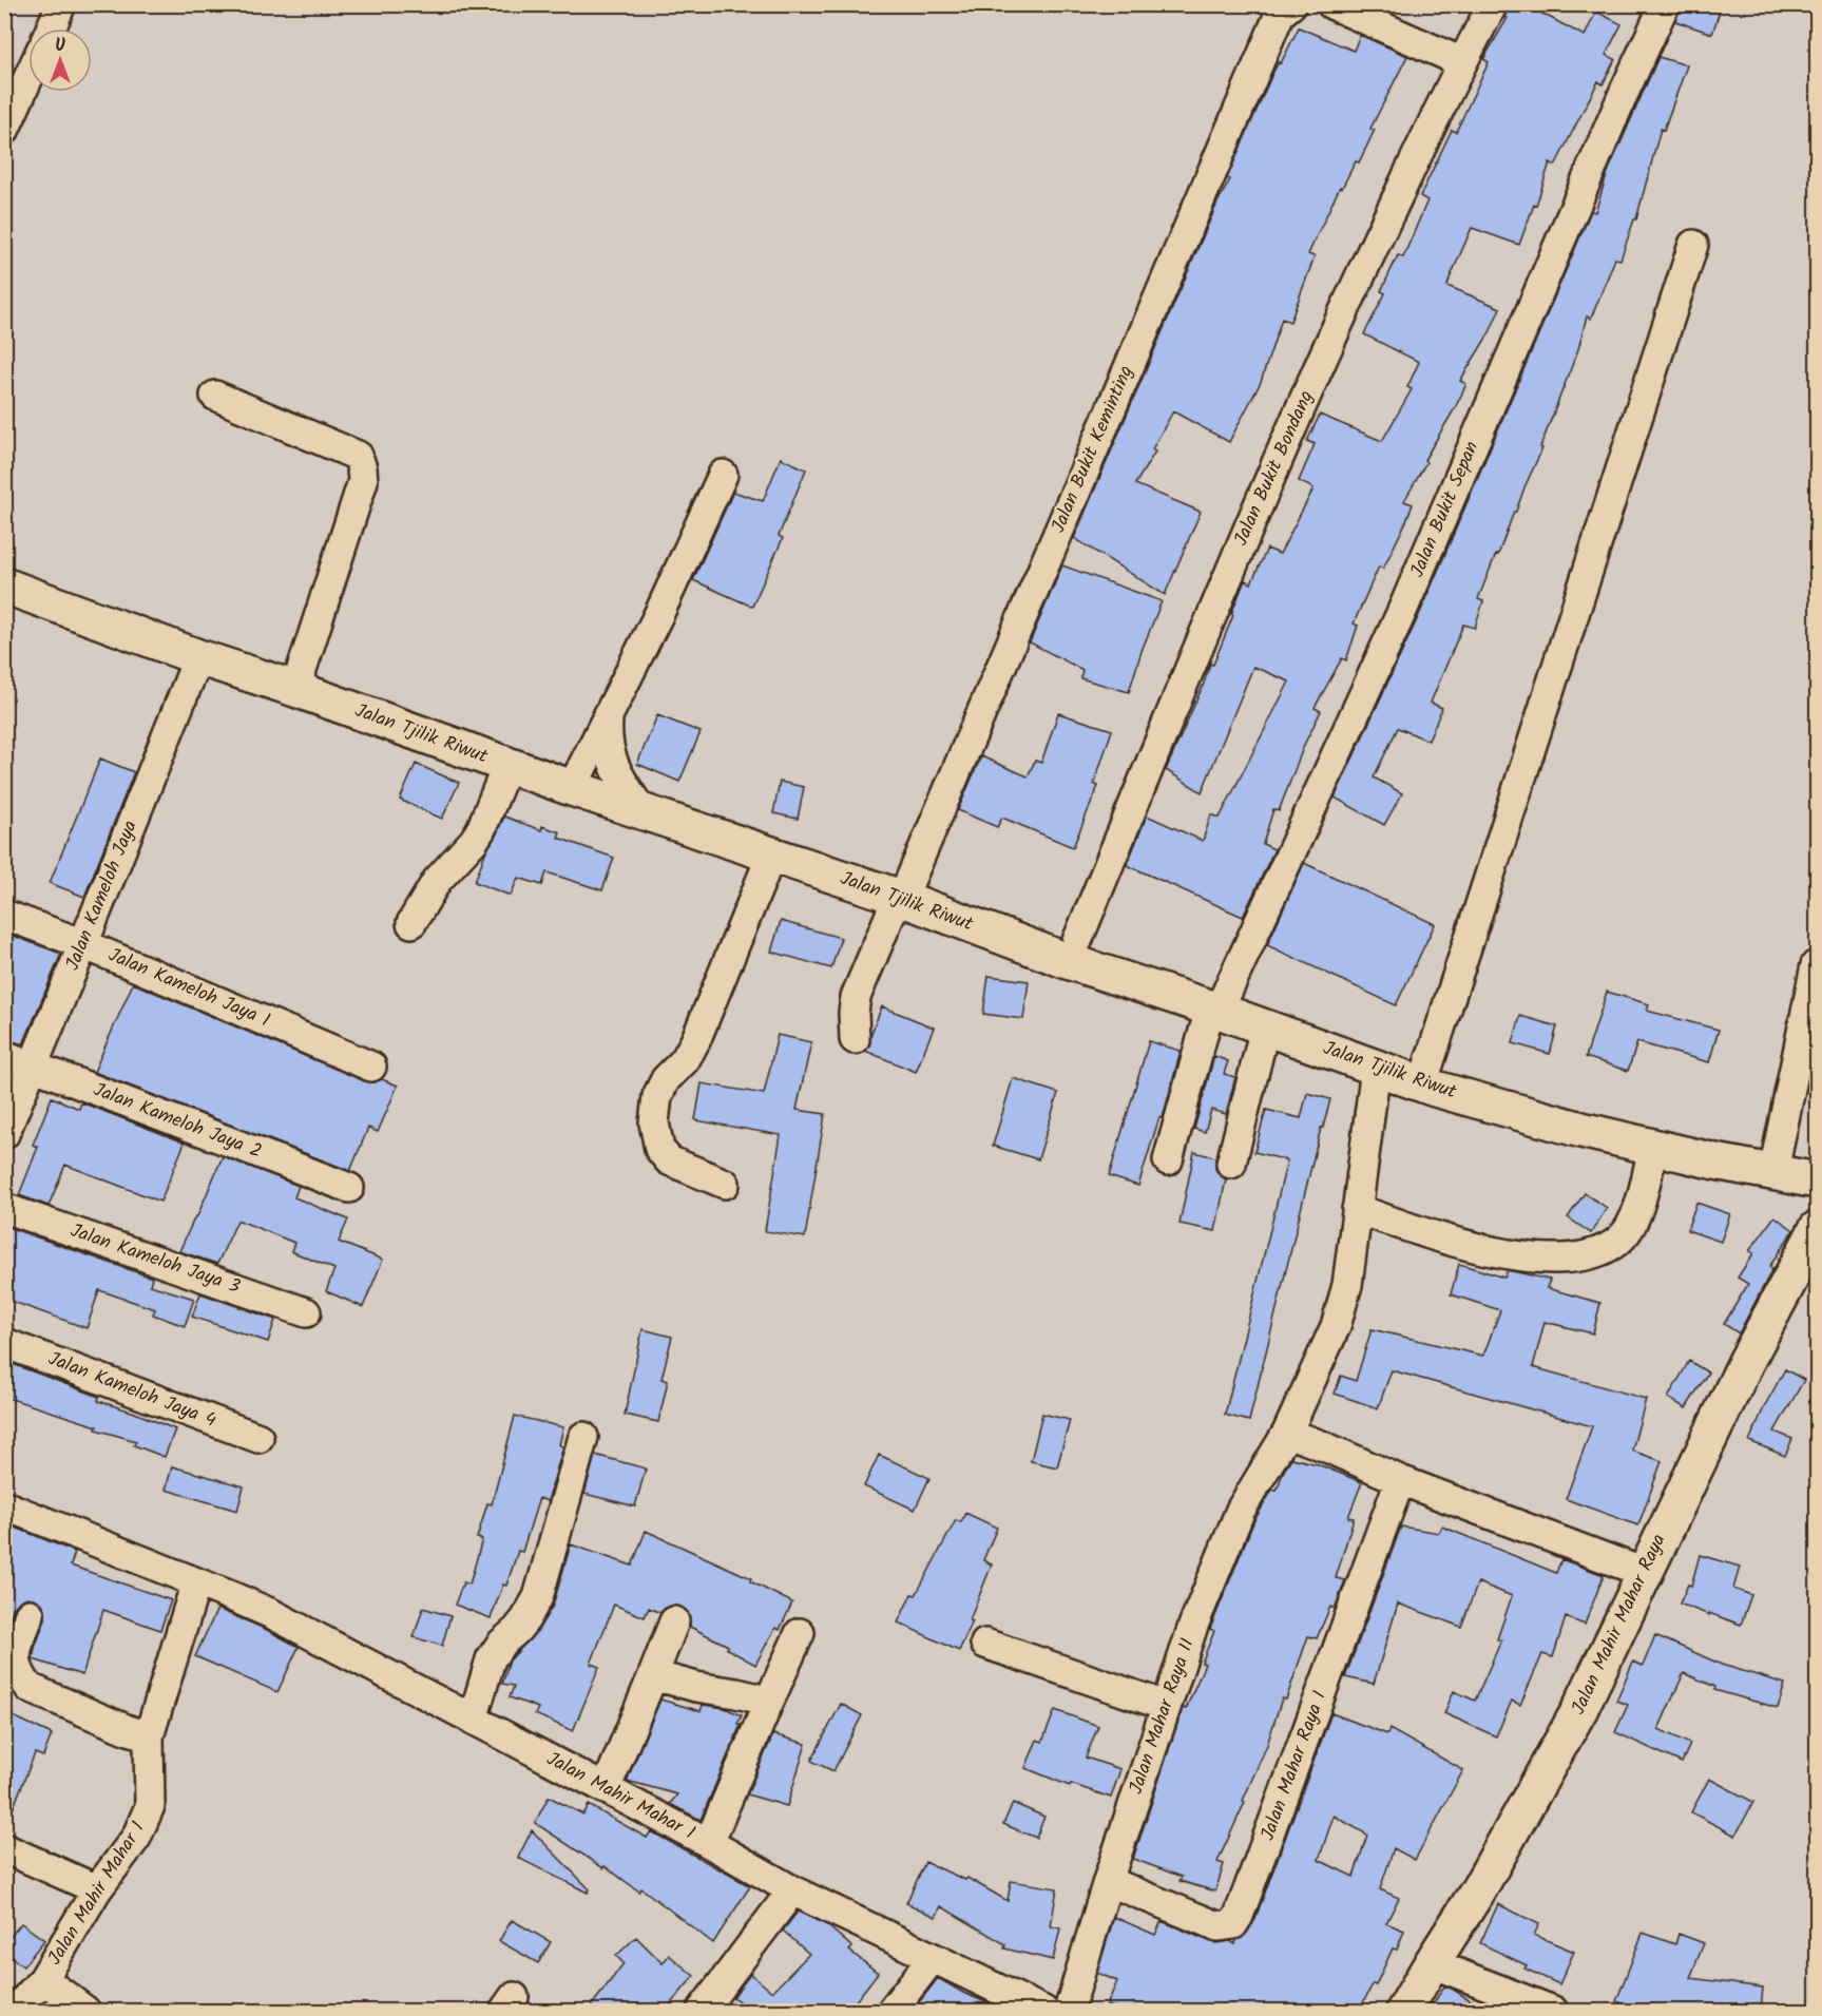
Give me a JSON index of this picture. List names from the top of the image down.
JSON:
{
  "streets": {
    "main road": ["Jalan Tjilik Riwut", "Jalan Mahir Mahar Raya"],
    "street": [
      "Jalan Bukit Keminting",
      "Jalan Bukit Bondang",
      "Jalan Bukit Sepan",
      "Jalan Kameloh Jaya",
      "Jalan Kameloh Jaya 1",
      "Jalan Kameloh Jaya 2",
      "Jalan Kameloh Jaya 3",
      "Jalan Kameloh Jaya 4",
      "Jalan Mahar Raya II",
      "Jalan Mahar Raya I",
      "Jalan Mahir Mahar 1"
    ]
  },
  "crossings": [
    ["Jalan Bukit Keminting", "Jalan Tjilik Riwut"],
    ["Jalan Bukit Sepan", "Jalan Tjilik Riwut"],
    ["Jalan Tjilik Riwut", "Jalan Kameloh Jaya"],
    ["Jalan Tjilik Riwut", "Jalan Mahar Raya II"],
    ["Jalan Kameloh Jaya", "Jalan Kameloh Jaya 1"],
    ["Jalan Kameloh Jaya", "Jalan Kameloh Jaya 2"],
    ["Jalan Mahar Raya II", "Jalan Mahar Raya I"],
    ["Jalan Mahar Raya II", "Jalan Mahir Mahar 1"]
  ],
  "north": "top"
}
